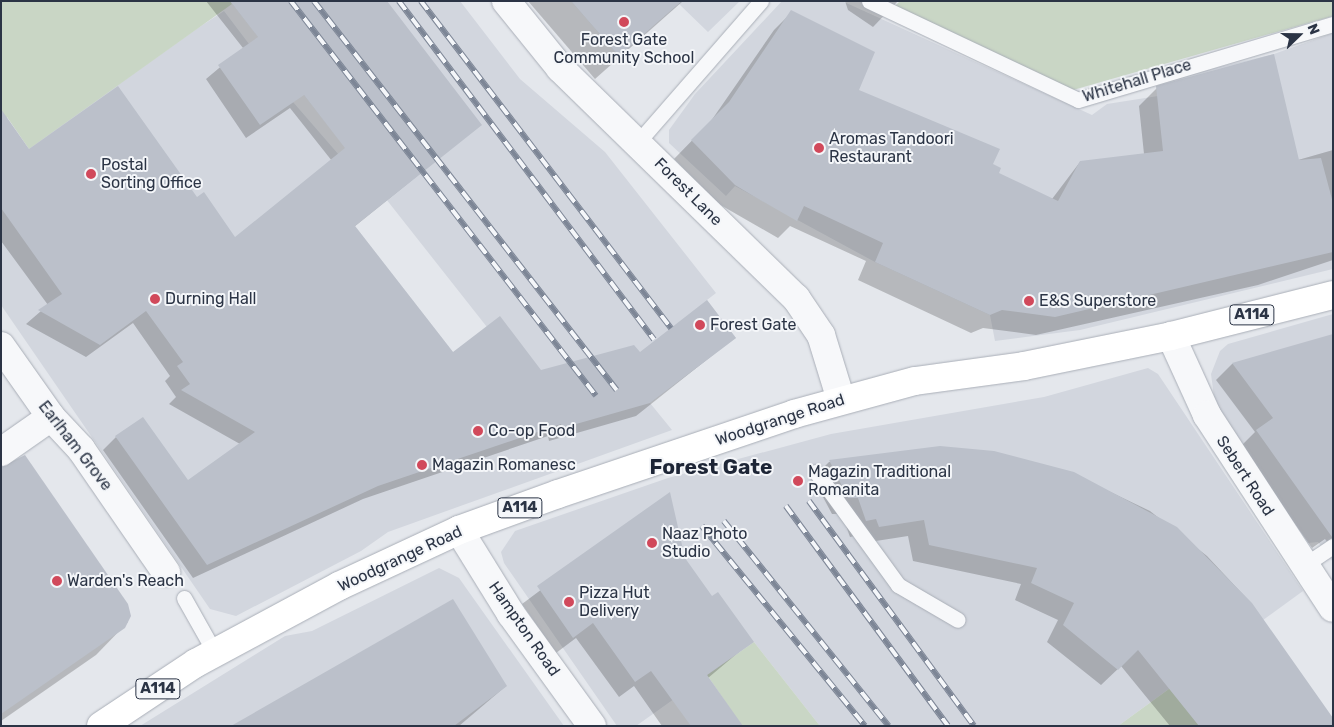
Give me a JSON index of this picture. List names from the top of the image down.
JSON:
{
  "streets": {
    "main road": ["A114", "Woodgrange Road"],
    "street": [
      "Forest Lane",
      "Earlham Grove",
      "Sebert Road",
      "Hampton Road"
    ],
    "lane": ["Whitehall Place"]
  },
  "crossings": [
    ["Forest Lane", "Woodgrange Road"],
    ["Woodgrange Road", "Sebert Road"],
    ["Woodgrange Road", "Hampton Road"]
  ],
  "districts": ["Forest Gate"],
  "places": [
    "Forest Gate Community School",
    "Aromas Tandoori Restaurant",
    "Postal Sorting Office",
    "Durning Hall",
    "E&S Superstore",
    "Forest Gate",
    "Co-op Food",
    "Magazin Romanesc",
    "Magazin Traditional Romanita",
    "Naaz Photo Studio",
    "Warden's Reach",
    "Pizza Hut Delivery"
  ],
  "north": "right"
}
